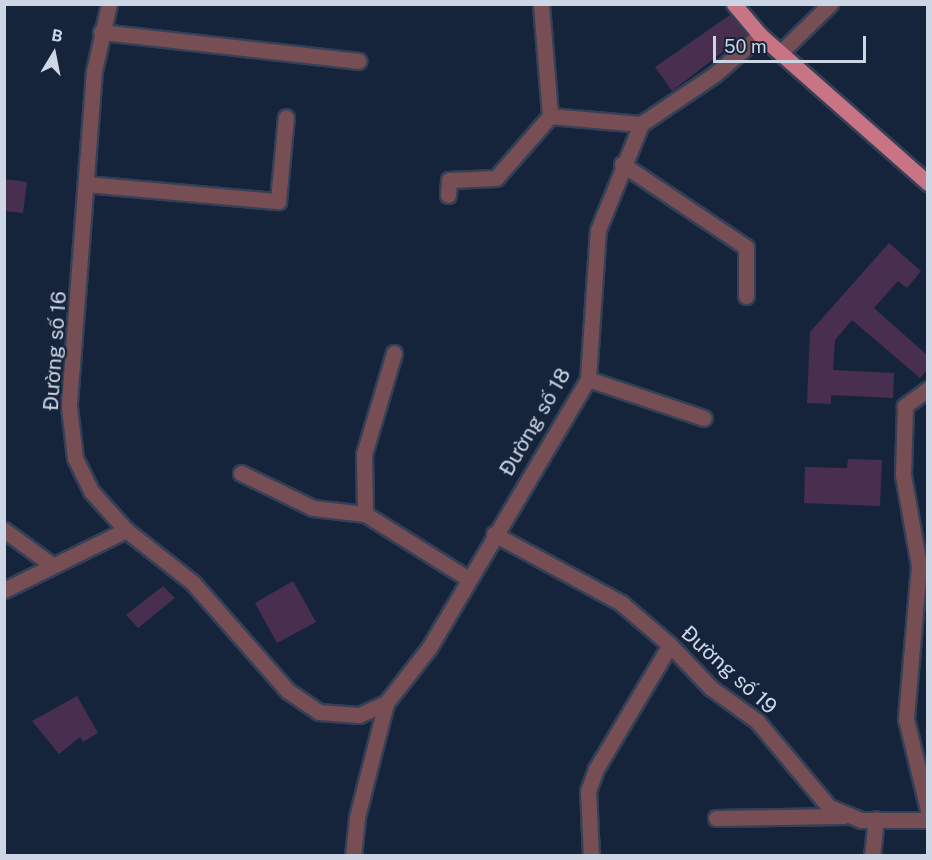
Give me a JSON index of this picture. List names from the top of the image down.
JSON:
{
  "streets": {
    "street": ["Đường số 16", "Đường số 18", "Đường số 19"]
  },
  "crossings": [
    ["Đường số 16", "Đường số 18"],
    ["Đường số 18", "Đường số 19"]
  ],
  "scale_bar": "50 m",
  "north": "top"
}
